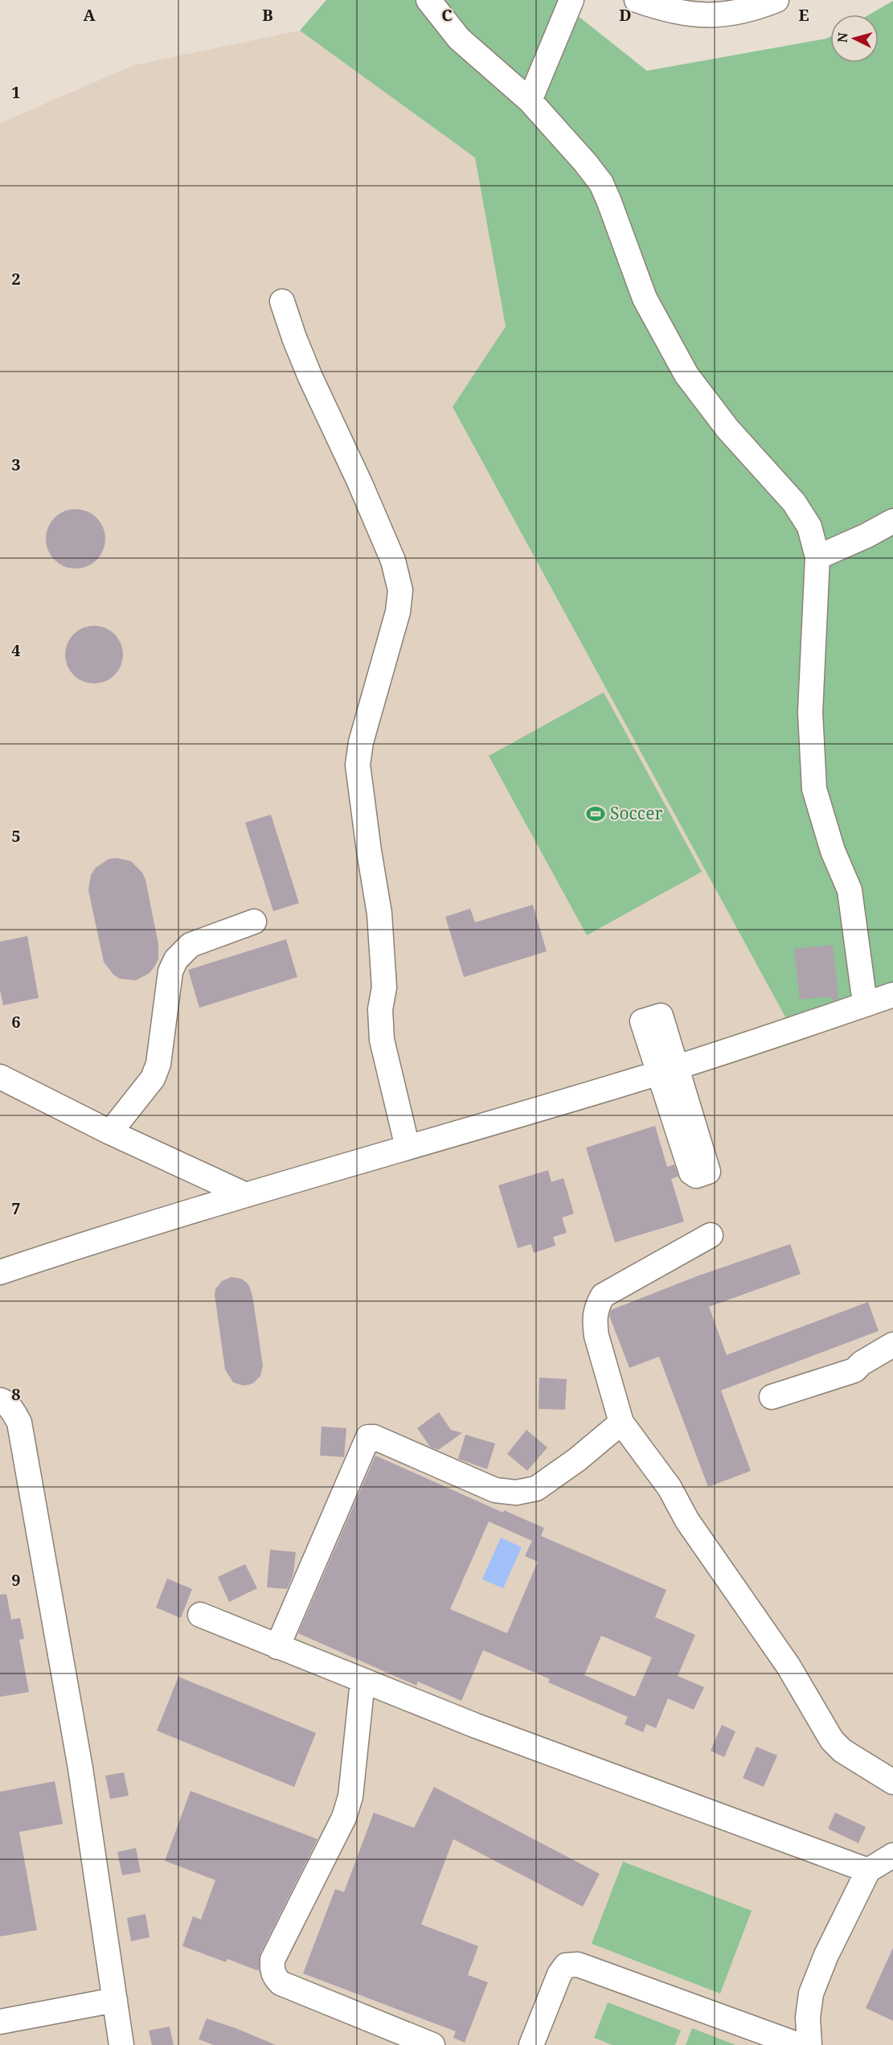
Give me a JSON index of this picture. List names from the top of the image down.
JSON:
{
  "places": {
    "sports": ["Soccer"]
  },
  "north": "left",
  "grid": {
    "columns": [
      "A",
      "B",
      "C",
      "D",
      "E"
    ],
    "rows": [
      "1",
      "2",
      "3",
      "4",
      "5",
      "6",
      "7",
      "8",
      "9"
    ]
  }
}
